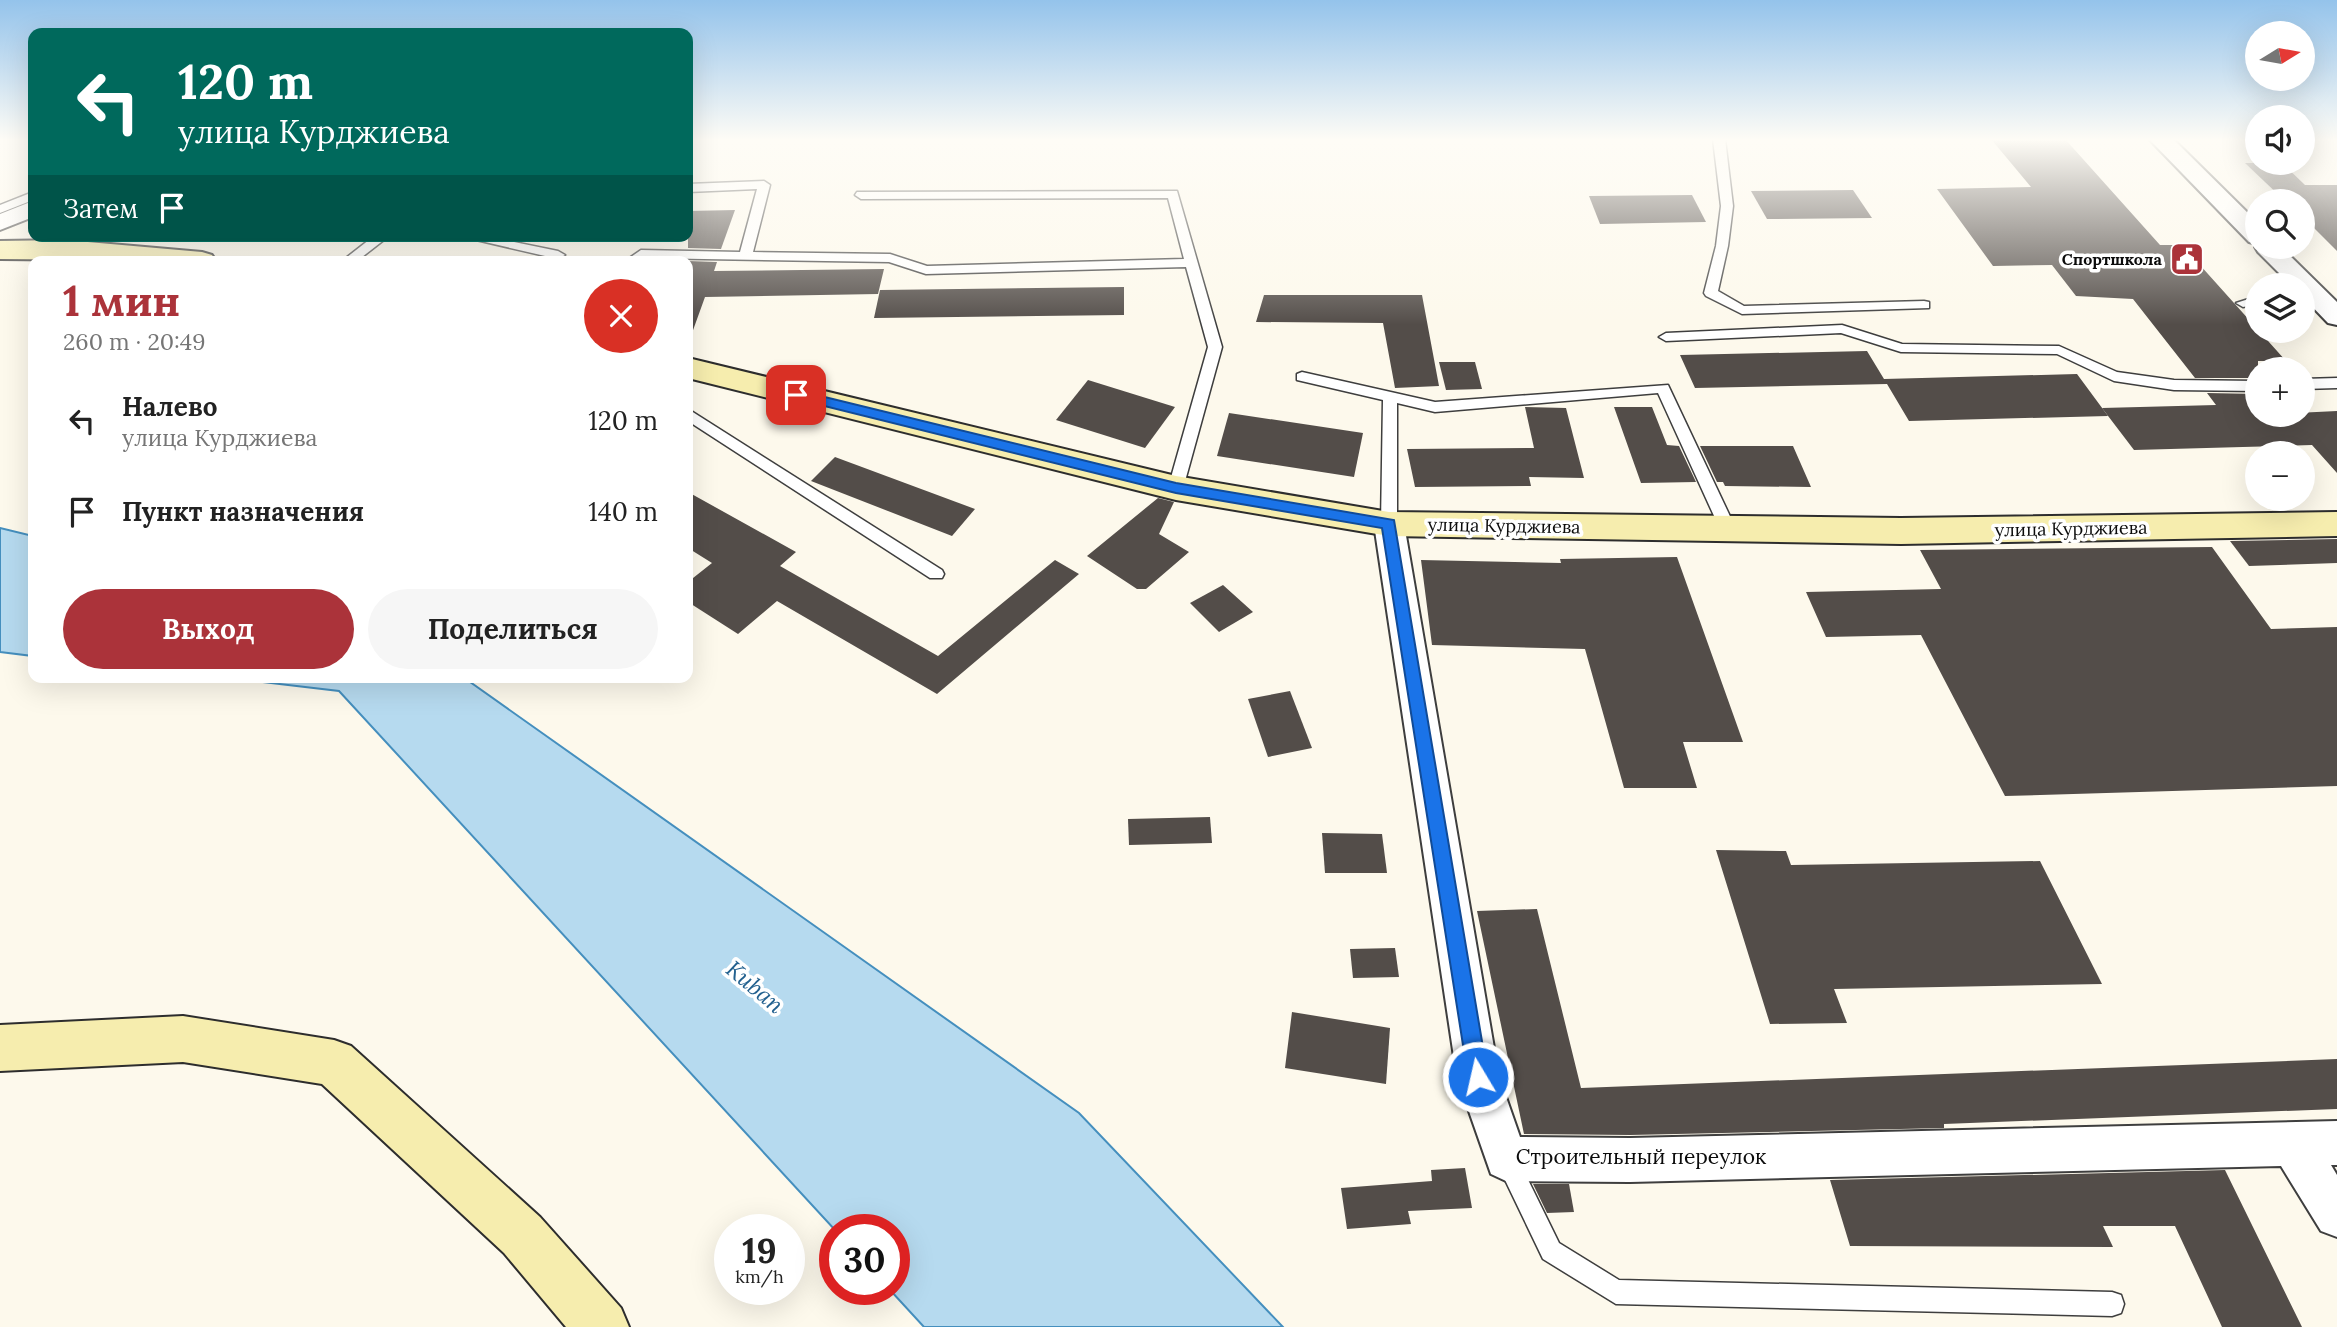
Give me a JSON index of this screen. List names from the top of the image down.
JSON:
{
  "streets": {
    "street": ["улица Курджиева", "Строительный переулок"]
  },
  "crossings": [
    ["улица Курджиева", "Строительный переулок"]
  ],
  "water": ["Kuban"],
  "places": {
    "public building": ["Спортшкола"]
  },
  "north": "right",
  "page": {
    "map_buttons": ["+", "−"],
    "turn": ["120 m", "улица Курджиева"],
    "then": "Затем",
    "heading": ["1 мин", "260 m · 20:49"],
    "list": [
      {
        "name": "Налево",
        "note": "улица Курджиева",
        "value": "120 m"
      },
      {
        "name": "Пункт назначения",
        "value": "140 m"
      }
    ],
    "buttons": ["Выход", "Поделиться"],
    "speed": "19 km/h",
    "limit": "30"
  }
}
